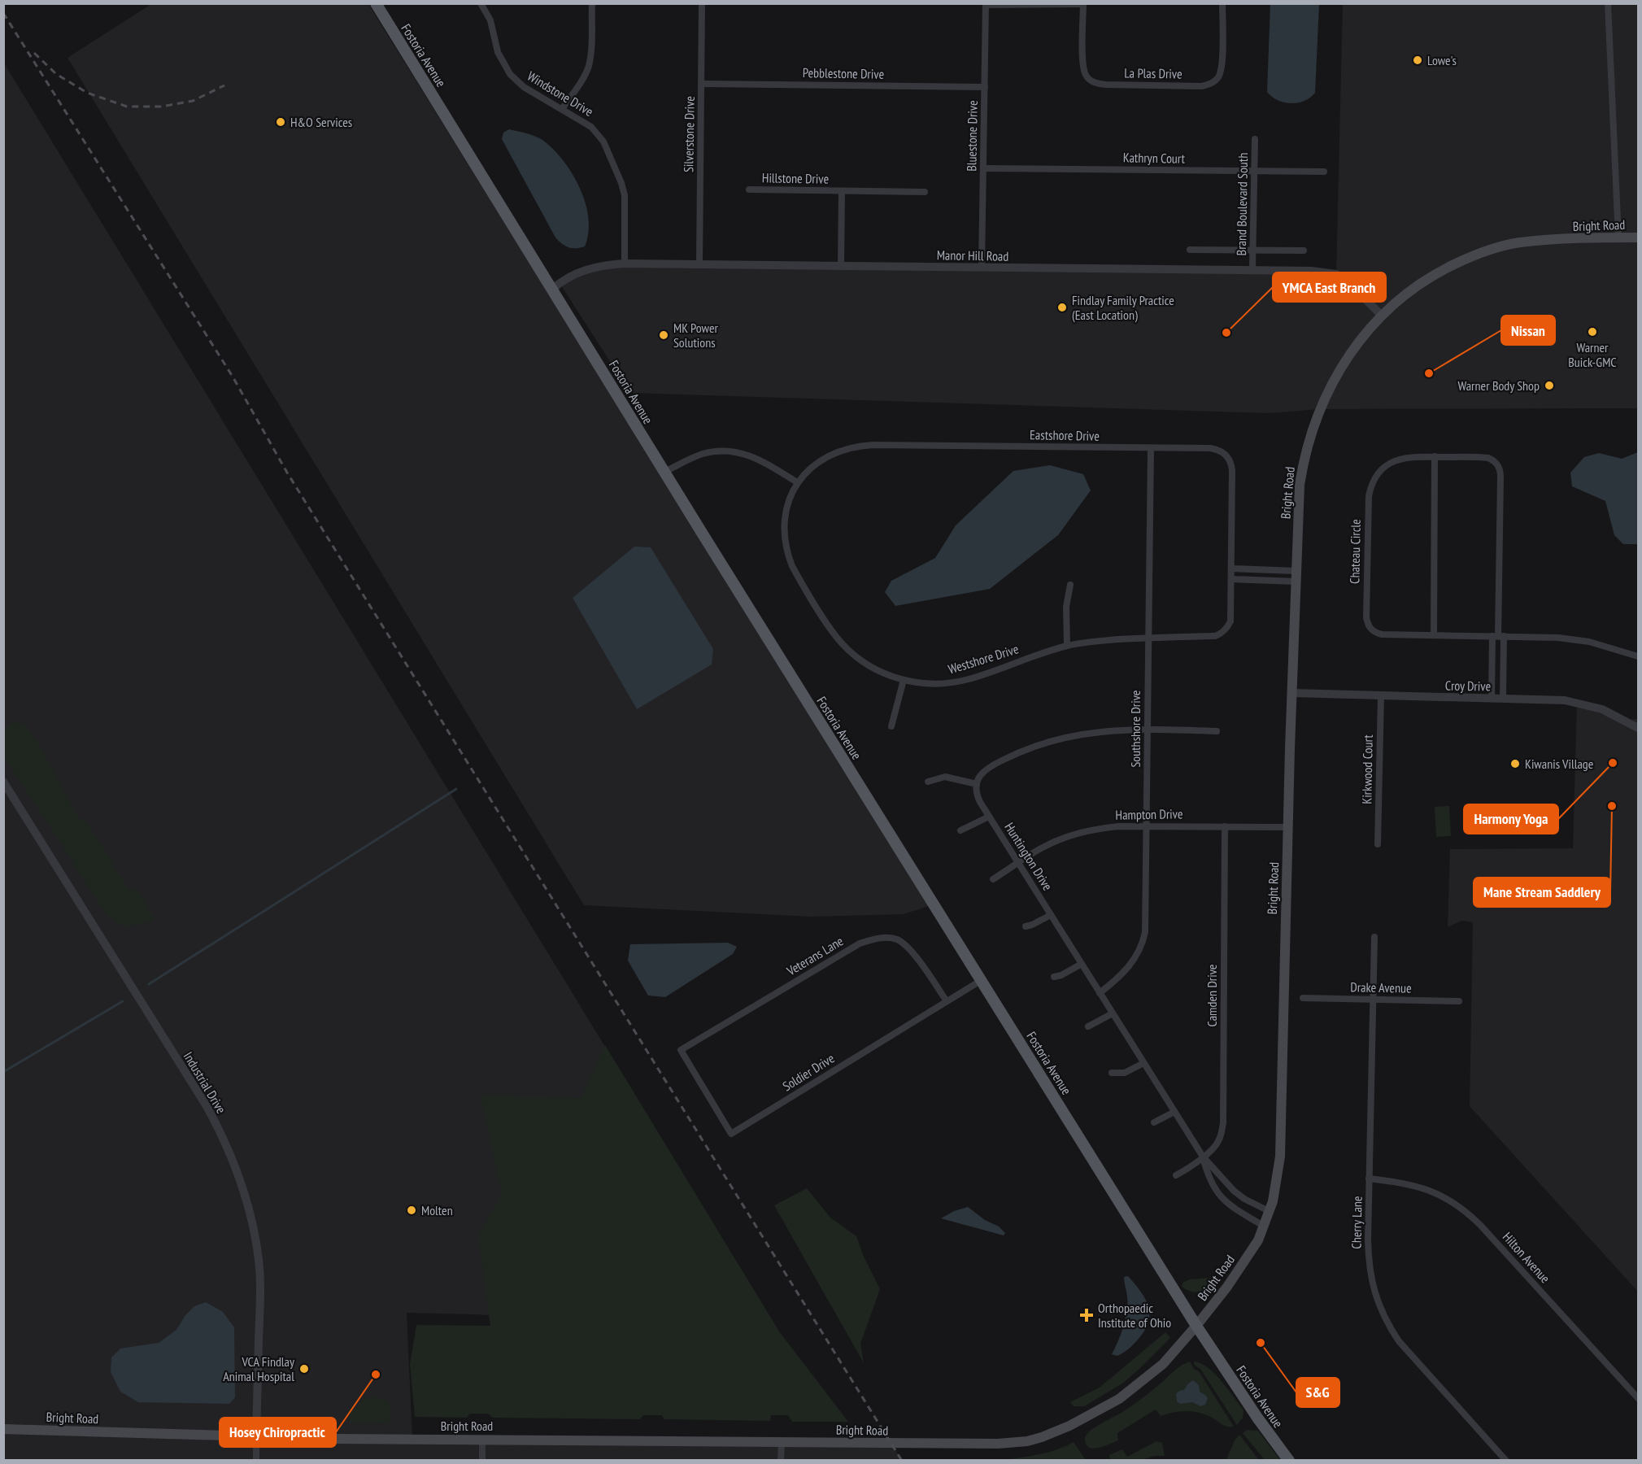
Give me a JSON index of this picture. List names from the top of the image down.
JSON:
{
  "streets": {
    "main road": ["Fostoria Avenue", "Bright Road"],
    "street": [
      "Pebblestone Drive",
      "La Plas Drive",
      "Windstone Drive",
      "Silverstone Drive",
      "Bluestone Drive",
      "Kathryn Court",
      "Hillstone Drive",
      "Brand Boulevard South",
      "Manor Hill Road",
      "Eastshore Drive",
      "Chateau Circle",
      "Westshore Drive",
      "Croy Drive",
      "Southshore Drive",
      "Kirkwood Court",
      "Hampton Drive",
      "Huntington Drive",
      "Veterans Lane",
      "Drake Avenue",
      "Camden Drive",
      "Soldier Drive",
      "Industrial Drive",
      "Cherry Lane",
      "Hilton Avenue"
    ]
  },
  "crossings": [
    ["Fostoria Avenue", "Bright Road"],
    ["Fostoria Avenue", "Manor Hill Road"],
    ["Fostoria Avenue", "Soldier Drive"],
    ["Pebblestone Drive", "Silverstone Drive"],
    ["Pebblestone Drive", "Bluestone Drive"],
    ["La Plas Drive", "Bluestone Drive"],
    ["Windstone Drive", "Manor Hill Road"],
    ["Silverstone Drive", "Manor Hill Road"],
    ["Bluestone Drive", "Kathryn Court"],
    ["Bluestone Drive", "Manor Hill Road"],
    ["Kathryn Court", "Brand Boulevard South"],
    ["Hillstone Drive", "Manor Hill Road"],
    ["Brand Boulevard South", "Manor Hill Road"],
    ["Bright Road", "Manor Hill Road"],
    ["Bright Road", "Croy Drive"],
    ["Bright Road", "Hampton Drive"],
    ["Bright Road", "Huntington Drive"],
    ["Bright Road", "Industrial Drive"],
    ["Eastshore Drive", "Westshore Drive"],
    ["Eastshore Drive", "Southshore Drive"],
    ["Westshore Drive", "Southshore Drive"],
    ["Croy Drive", "Kirkwood Court"],
    ["Southshore Drive", "Hampton Drive"],
    ["Southshore Drive", "Huntington Drive"],
    ["Hampton Drive", "Huntington Drive"],
    ["Hampton Drive", "Camden Drive"],
    ["Huntington Drive", "Camden Drive"],
    ["Veterans Lane", "Soldier Drive"],
    ["Drake Avenue", "Cherry Lane"],
    ["Cherry Lane", "Hilton Avenue"]
  ],
  "places": {
    "other": [
      "Lowe's",
      "H&O Services",
      "Findlay Family Practice (East Location)",
      "Warner Buick-GMC",
      "YMCA East Branch",
      "MK Power Solutions",
      "Nissan",
      "Warner Body Shop",
      "Harmony Yoga",
      "Kiwanis Village",
      "Mane Stream Saddlery",
      "Molten",
      "S&G",
      "VCA Findlay Animal Hospital",
      "Hosey Chiropractic"
    ],
    "health": ["Orthopaedic Institute of Ohio"]
  }
}
